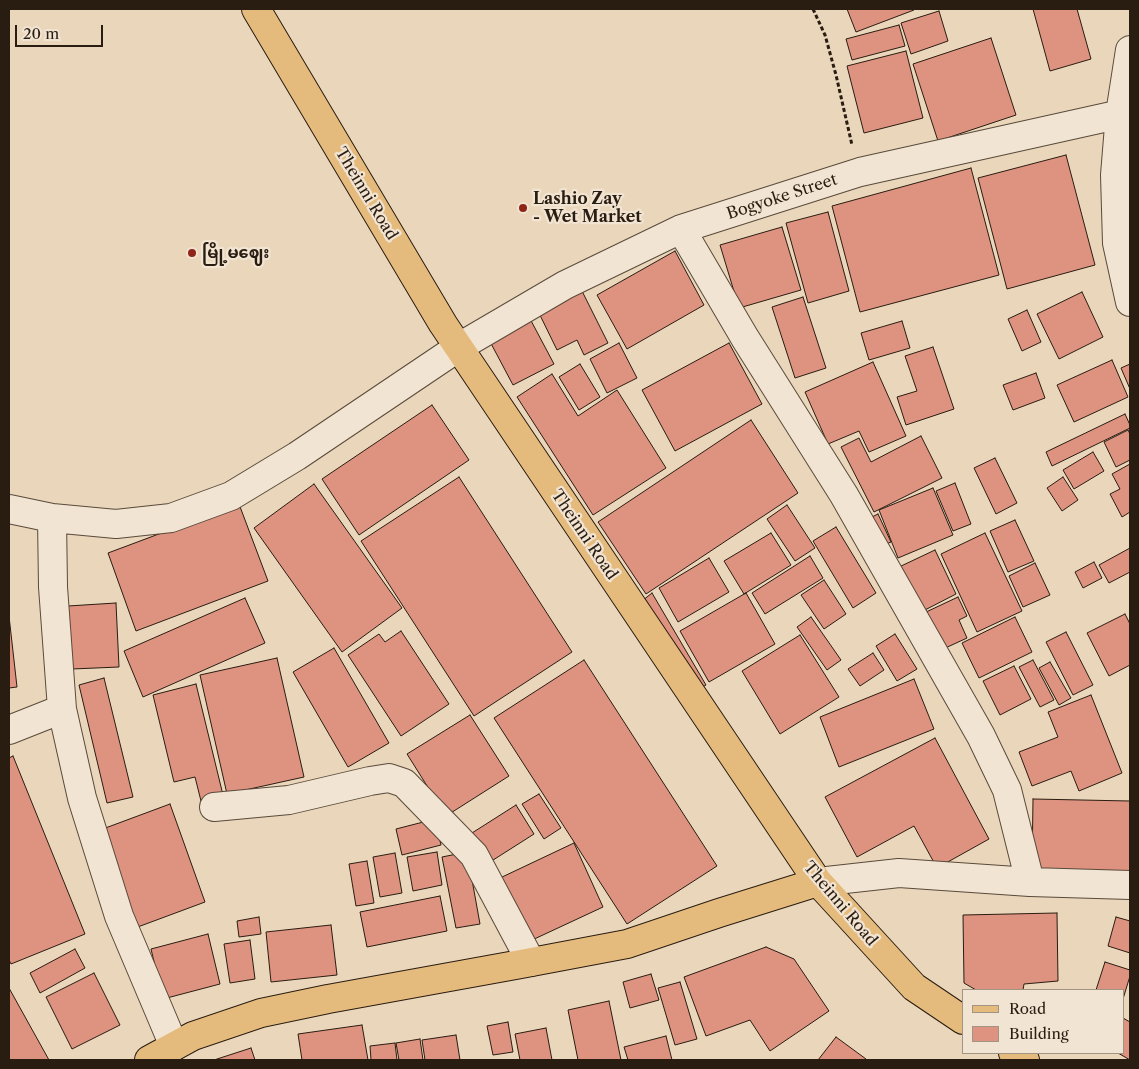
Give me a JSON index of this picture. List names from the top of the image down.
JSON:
{
  "streets": {
    "main road": ["Theinni Road"],
    "street": ["Bogyoke Street"]
  },
  "crossings": [
    ["Theinni Road", "Bogyoke Street"]
  ],
  "places": ["Lashio Zay - Wet Market", "မြို့မဈေး"],
  "legend": ["Road", "Building"],
  "scale_bar": "20 m"
}
